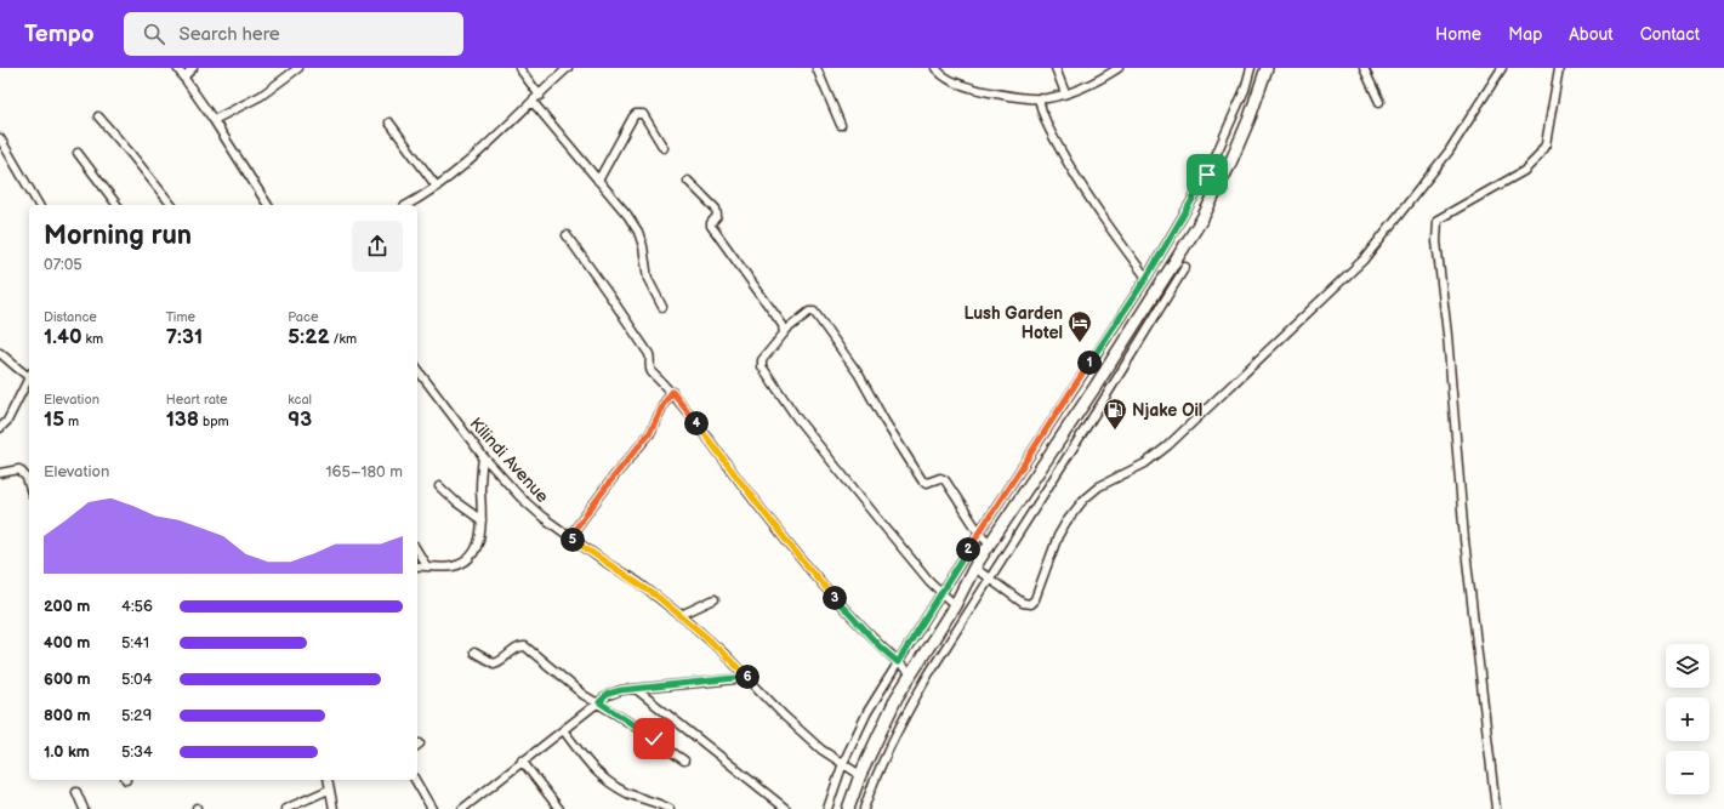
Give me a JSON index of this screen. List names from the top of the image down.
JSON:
{
  "streets": {
    "street": ["Kilindi Avenue"]
  },
  "places": {
    "hotel": ["Lush Garden Hotel"],
    "fuel station": ["Njake Oil"]
  },
  "page": {
    "header": "Tempo",
    "search": "Search here",
    "nav": [
      "Home",
      "Map",
      "About",
      "Contact"
    ],
    "heading": ["Morning run", "07:05"],
    "stats": [
      ["Distance", "1.40 km"],
      ["Time", "7:31"],
      ["Pace", "5:22 /km"],
      ["Elevation", "15 m"],
      ["Heart rate", "138 bpm"],
      ["kcal", "93"]
    ],
    "pins": [
      "1",
      "4",
      "5",
      "2",
      "3",
      "6"
    ],
    "chart": ["Elevation", "165–180 m"],
    "list": [
      {
        "name": "200 m",
        "note": "4:56"
      },
      {
        "name": "400 m",
        "note": "5:41"
      },
      {
        "name": "600 m",
        "note": "5:04"
      },
      {
        "name": "800 m",
        "note": "5:29"
      },
      {
        "name": "1.0 km",
        "note": "5:34"
      }
    ],
    "map_buttons": ["+", "−"]
  }
}
